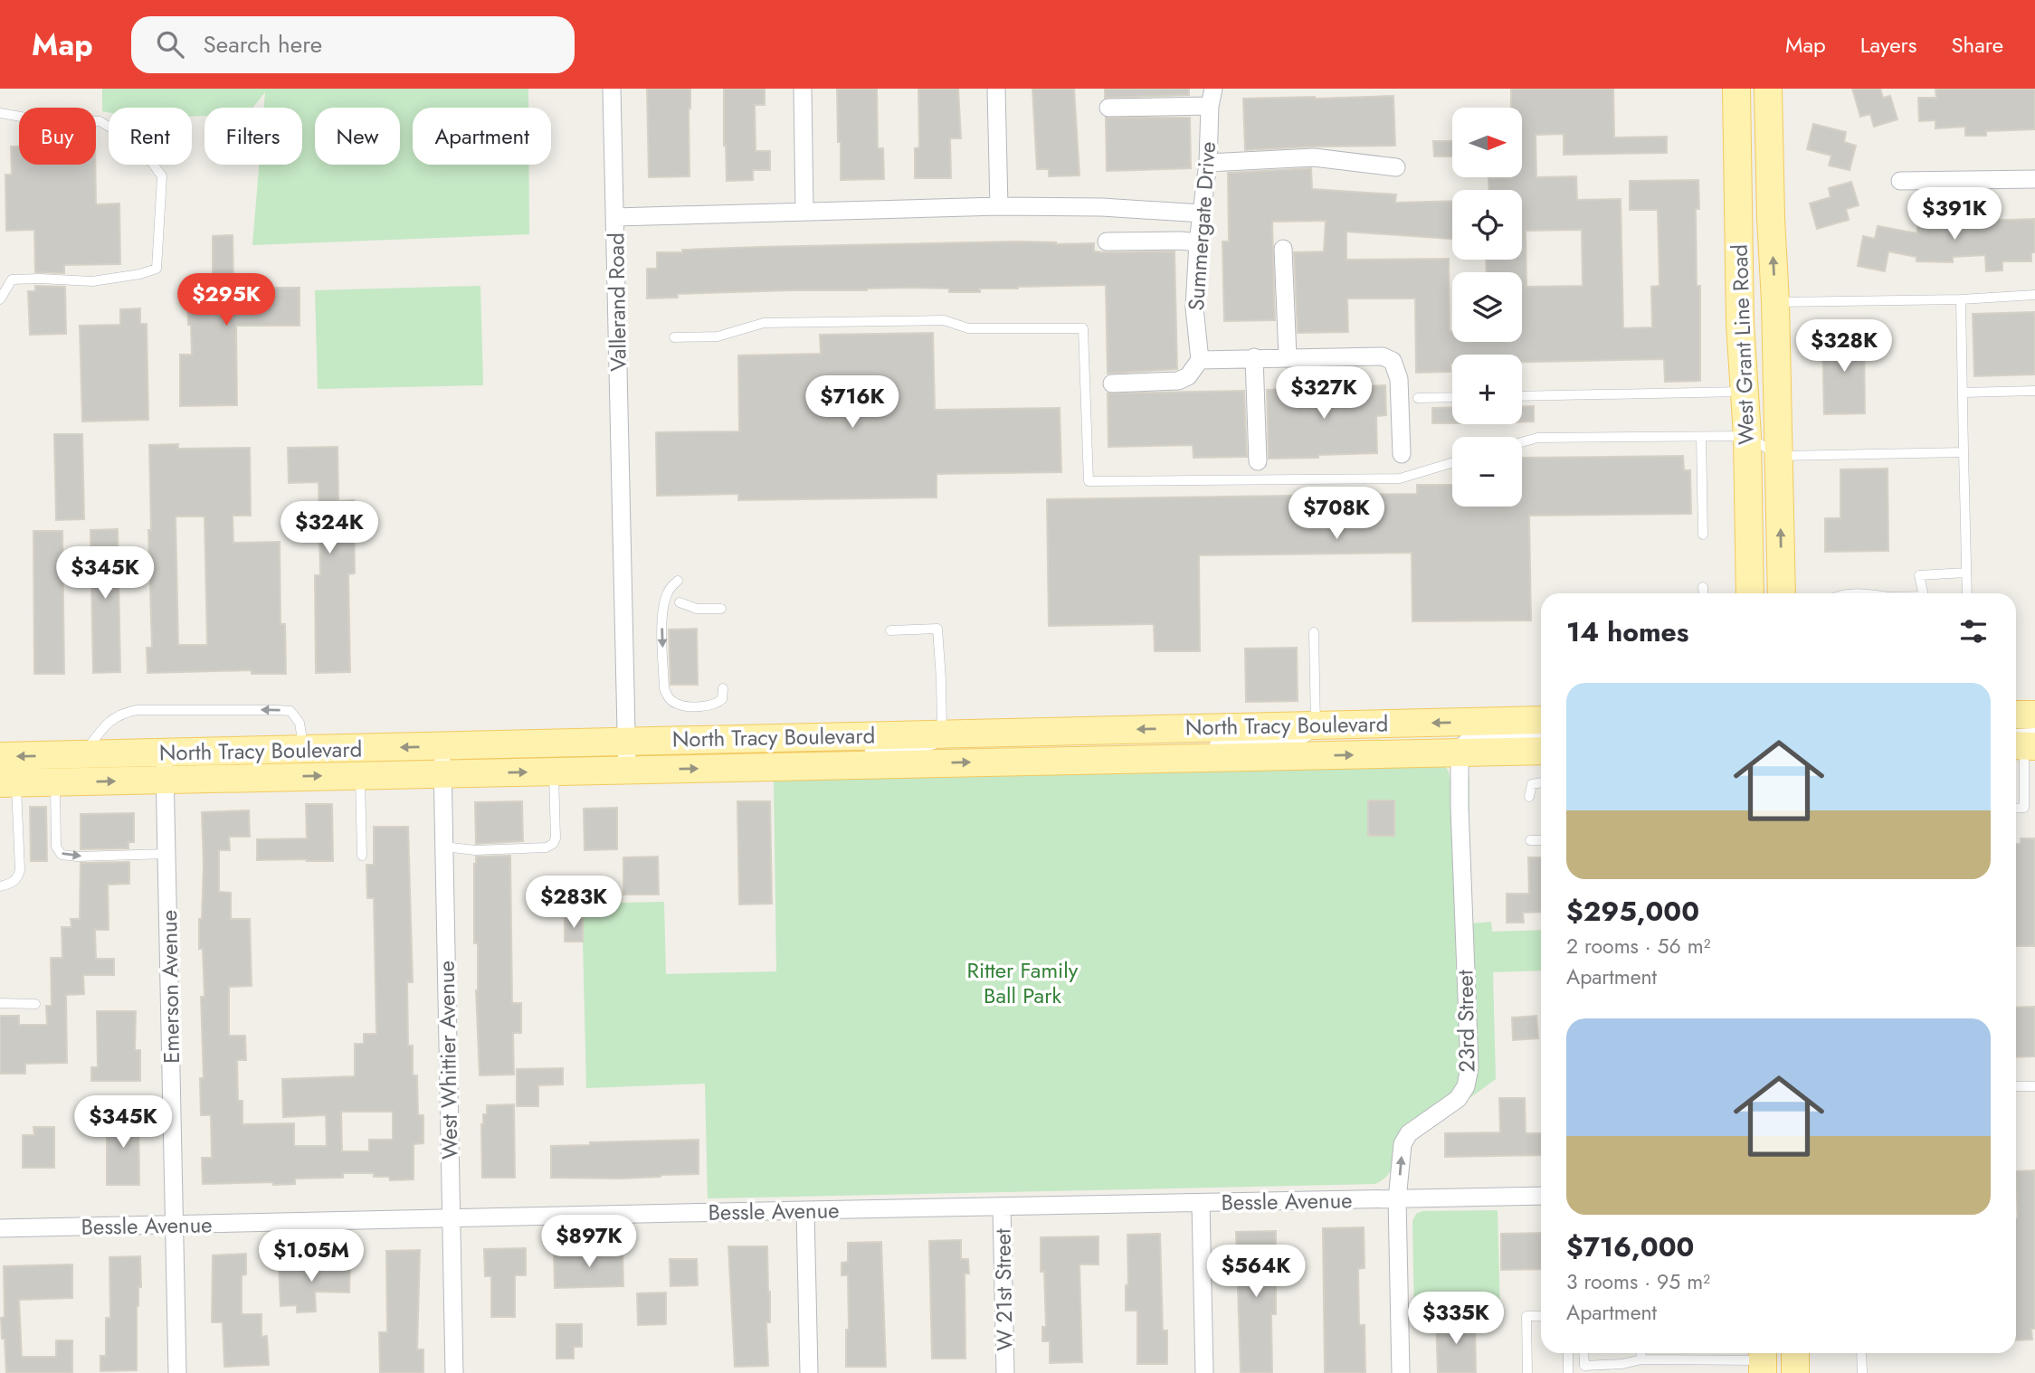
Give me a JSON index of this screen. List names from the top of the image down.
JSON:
{
  "streets": {
    "main road": ["West Grant Line Road", "North Tracy Boulevard"],
    "street": [
      "Summergate Drive",
      "Vallerand Road",
      "Emerson Avenue",
      "23rd Street",
      "West Whittier Avenue",
      "Bessle Avenue",
      "W 21st Street"
    ]
  },
  "crossings": [
    ["Summergate Drive", "Vallerand Road"],
    ["Vallerand Road", "North Tracy Boulevard"],
    ["North Tracy Boulevard", "Emerson Avenue"],
    ["North Tracy Boulevard", "23rd Street"],
    ["North Tracy Boulevard", "West Whittier Avenue"],
    ["Emerson Avenue", "Bessle Avenue"],
    ["23rd Street", "Bessle Avenue"],
    ["West Whittier Avenue", "Bessle Avenue"],
    ["Bessle Avenue", "W 21st Street"]
  ],
  "one_way": ["23rd Street"],
  "parks": ["Ritter Family Ball Park"],
  "north": "right",
  "page": {
    "header": "Map",
    "search": "Search here",
    "nav": ["Map", "Layers", "Share"],
    "map_buttons": ["+", "−"],
    "chip": [
      "Buy",
      "Rent",
      "Filters",
      "New",
      "Apartment"
    ],
    "price": [
      "$391K",
      "$295K",
      "$328K",
      "$327K",
      "$716K",
      "$708K",
      "$324K",
      "$345K",
      "$283K",
      "$345K",
      "$897K",
      "$1.05M",
      "$564K",
      "$335K"
    ],
    "heading": "14 homes",
    "list": [
      {
        "name": "$295,000",
        "note": "2 rooms · 56 m² · Apartment"
      },
      {
        "name": "$716,000",
        "note": "3 rooms · 95 m² · Apartment"
      }
    ]
  }
}
